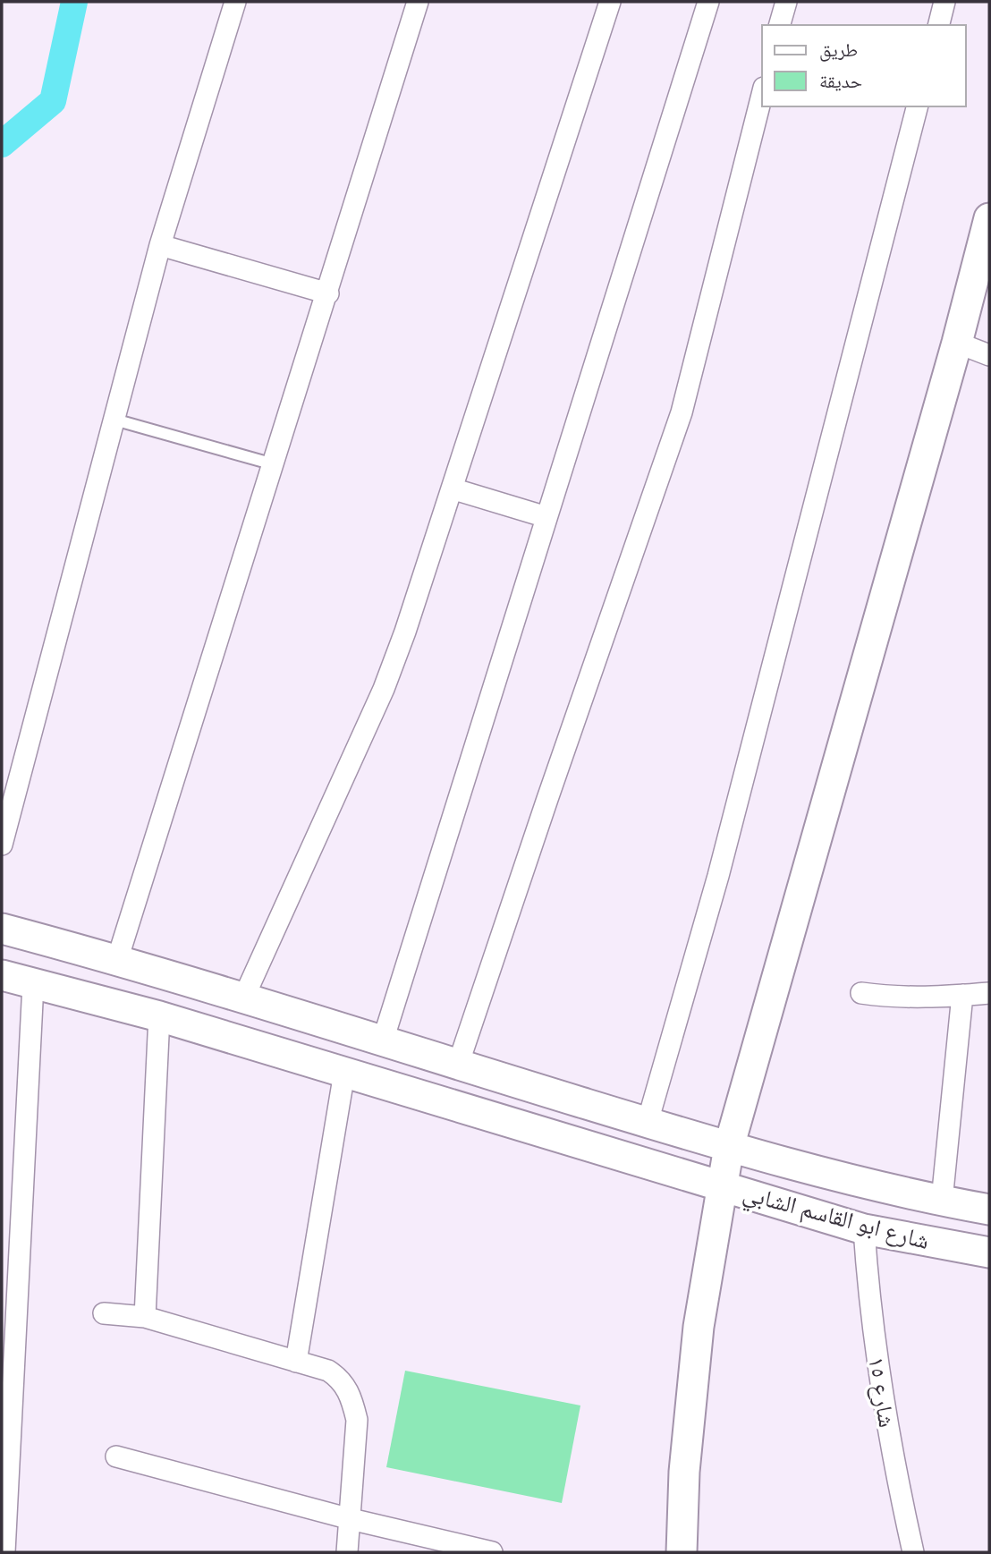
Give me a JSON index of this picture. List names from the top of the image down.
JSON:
{
  "streets": {
    "street": ["شارع ابو القاسم الشابي", "شارع ١٥"]
  },
  "crossings": [
    ["شارع ابو القاسم الشابي", "شارع ١٥"]
  ],
  "legend": ["طريق", "حديقة"]
}
